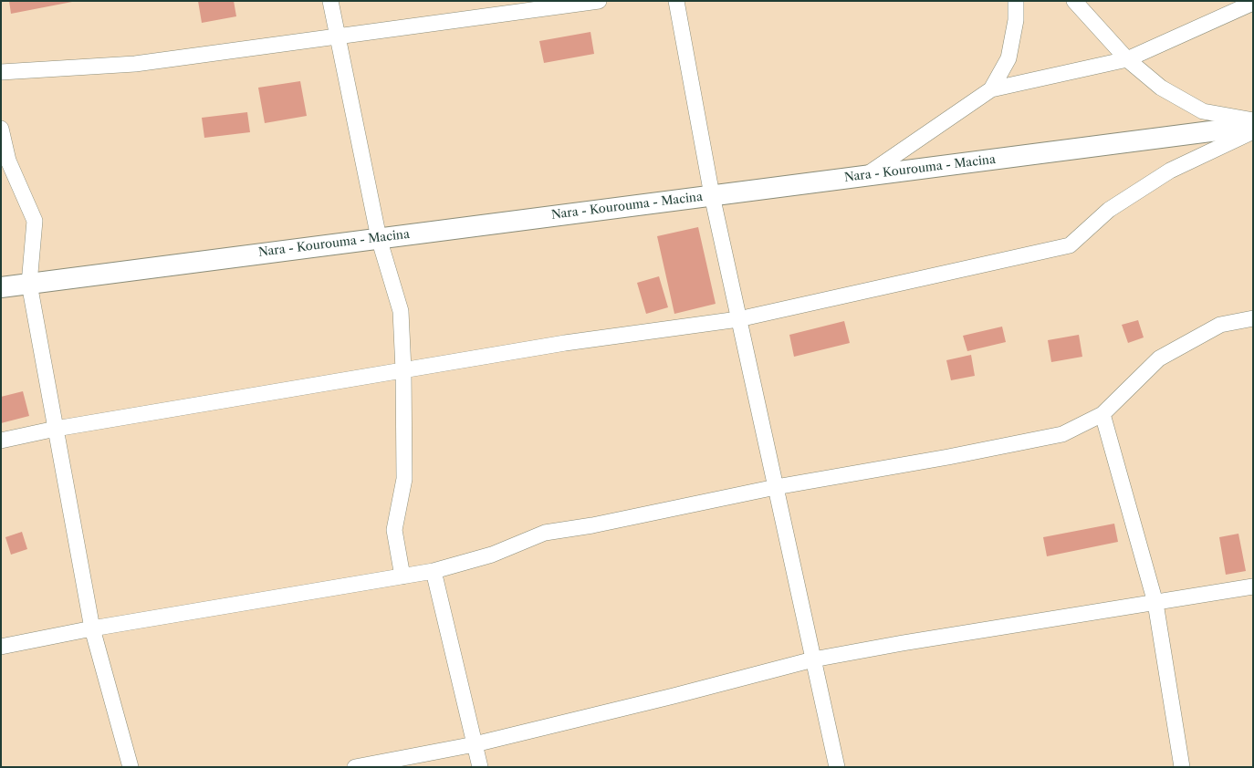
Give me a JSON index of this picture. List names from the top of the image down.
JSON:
{
  "streets": {
    "main road": ["Nara - Kourouma - Macina"]
  }
}
